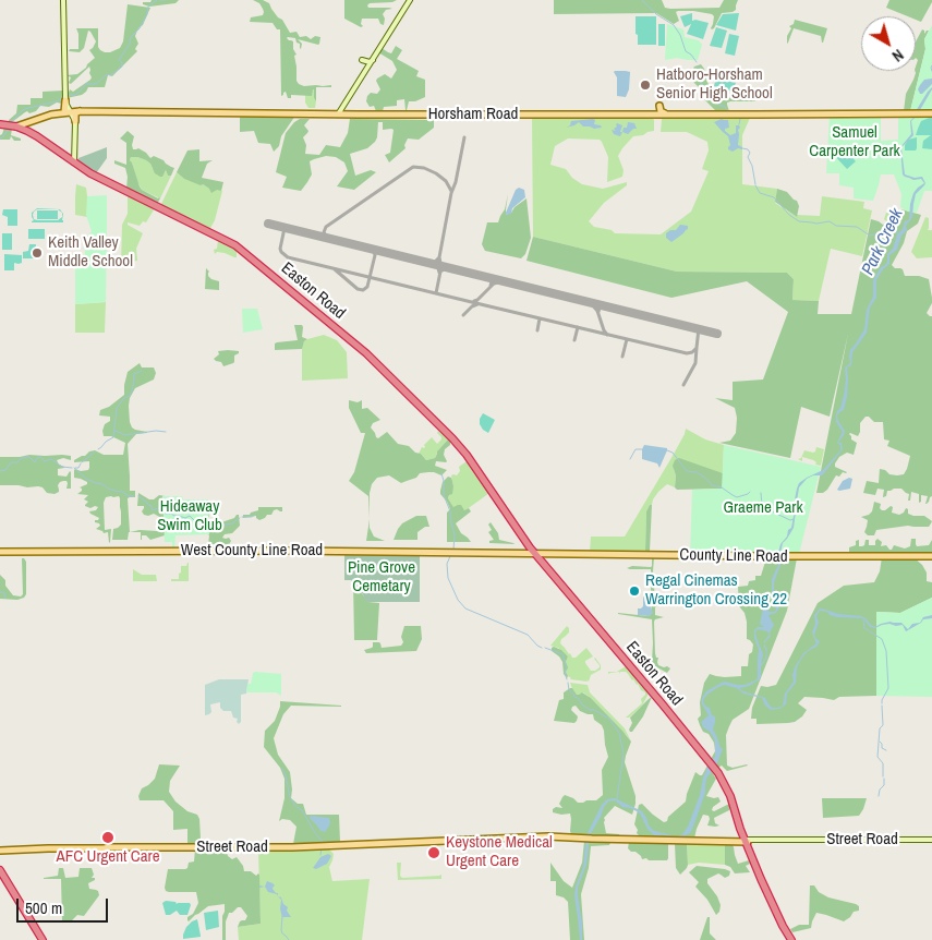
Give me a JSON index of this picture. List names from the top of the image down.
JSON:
{
  "streets": {
    "highway": ["Easton Road"],
    "main road": [
      "Horsham Road",
      "West County Line Road",
      "County Line Road",
      "Street Road"
    ]
  },
  "crossings": [
    ["Horsham Road", "Easton Road"],
    ["Easton Road", "West County Line Road"],
    ["Easton Road", "County Line Road"],
    ["Easton Road", "Street Road"]
  ],
  "water": ["Park Creek"],
  "parks": [
    "Samuel Carpenter Park",
    "Hideaway Swim Club",
    "Graeme Park",
    "Pine Grove Cemetary"
  ],
  "places": [
    "Hatboro-Horsham Senior High School",
    "Keith Valley Middle School",
    "Regal Cinemas Warrington Crossing 22",
    "AFC Urgent Care",
    "Keystone Medical Urgent Care"
  ],
  "scale_bar": "500 m",
  "north": "bottom right"
}
